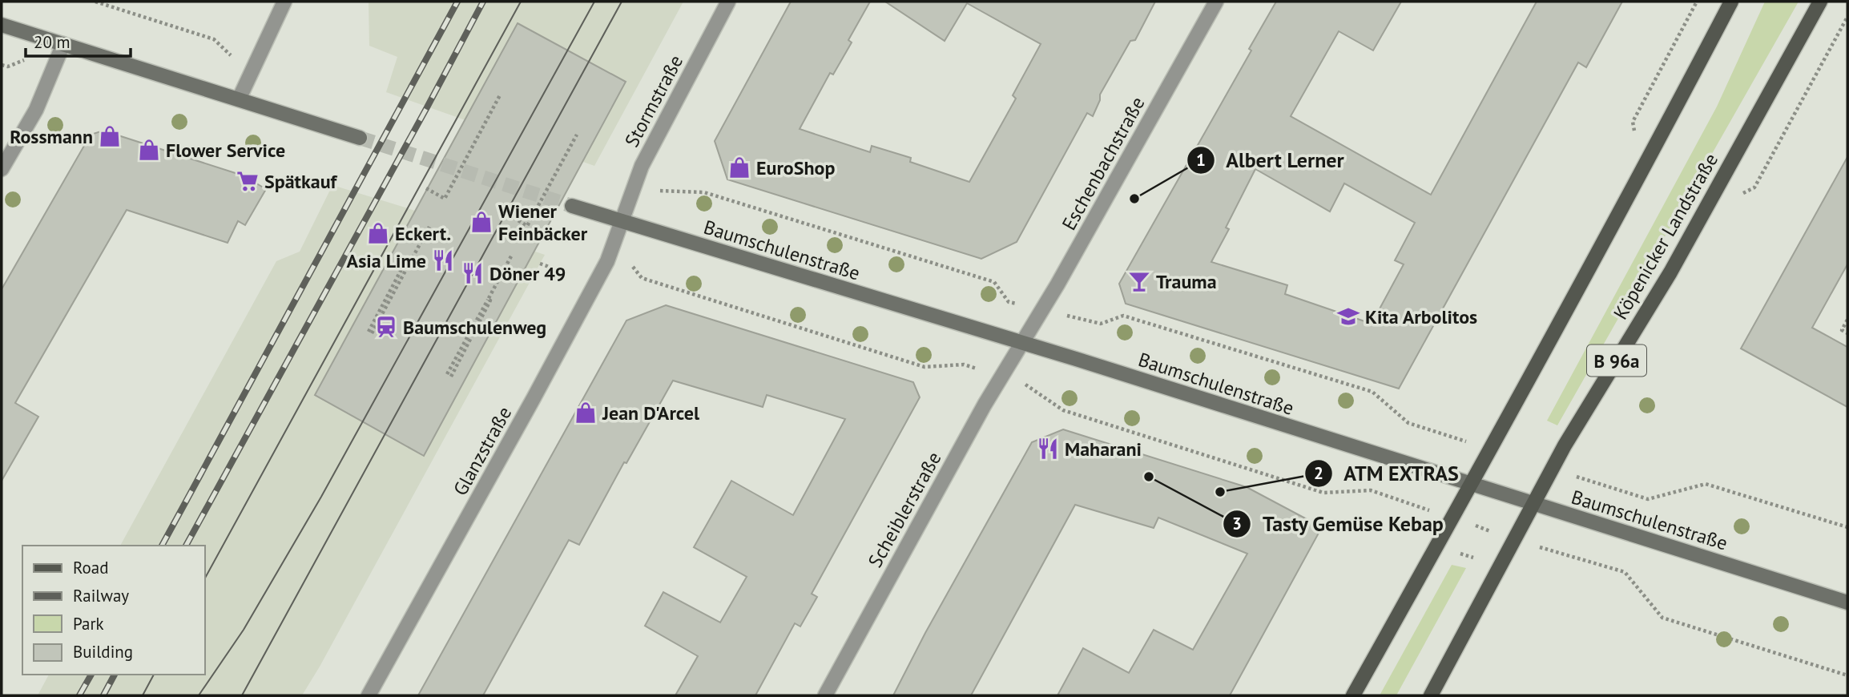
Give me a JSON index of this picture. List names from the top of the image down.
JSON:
{
  "streets": {
    "main road": ["Köpenicker Landstraße", "Baumschulenstraße", "B 96a"],
    "street": [
      "Stormstraße",
      "Eschenbachstraße",
      "Glanzstraße",
      "Scheiblerstraße"
    ]
  },
  "crossings": [
    ["Stormstraße", "Baumschulenstraße"],
    ["Stormstraße", "Glanzstraße"],
    ["Eschenbachstraße", "Baumschulenstraße"],
    ["Eschenbachstraße", "Scheiblerstraße"],
    ["Köpenicker Landstraße", "Baumschulenstraße"],
    ["Baumschulenstraße", "Glanzstraße"],
    ["Baumschulenstraße", "Scheiblerstraße"]
  ],
  "places": {
    "shop": [
      "Rossmann",
      "Flower Service",
      "EuroShop",
      "Wiener Feinbäcker",
      "Eckert.",
      "Jean D'Arcel"
    ],
    "supermarket": ["Spätkauf"],
    "other": ["Albert Lerner", "Tasty Gemüse Kebap", "ATM EXTRAS"],
    "restaurant": ["Asia Lime", "Döner 49", "Maharani"],
    "bar": ["Trauma"],
    "school or university": ["Kita Arbolitos"],
    "station": ["Baumschulenweg"]
  },
  "legend": [
    "Road",
    "Railway",
    "Park",
    "Building"
  ],
  "scale_bar": "20 m"
}
